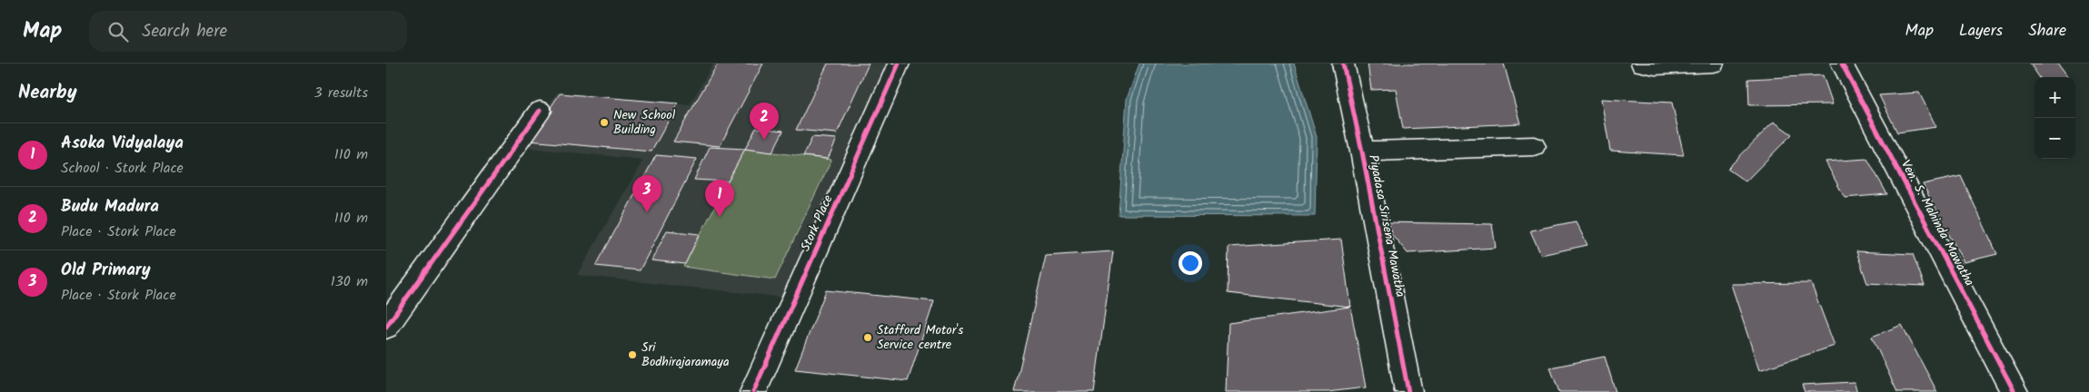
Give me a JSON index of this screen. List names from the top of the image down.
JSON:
{
  "streets": {
    "street": ["Stork Place", "Ven. S. Mahinda Mawatha", "Piyadasa Sirisena Mawatha"]
  },
  "places": ["New School Building", "Stafford Motor's Service centre", "Sri Bodhirajaramaya"],
  "page": {
    "header": "Map",
    "search": "Search here",
    "nav": ["Map", "Layers", "Share"],
    "heading": ["Nearby", "3 results"],
    "map_buttons": ["+", "−"],
    "pins": ["2", "3", "1"],
    "list": [
      {
        "mark": "1",
        "name": "Asoka Vidyalaya",
        "note": "School · Stork Place",
        "value": "110 m"
      },
      {
        "mark": "2",
        "name": "Budu Madura",
        "note": "Place · Stork Place",
        "value": "110 m"
      },
      {
        "mark": "3",
        "name": "Old Primary",
        "note": "Place · Stork Place",
        "value": "130 m"
      }
    ]
  }
}
